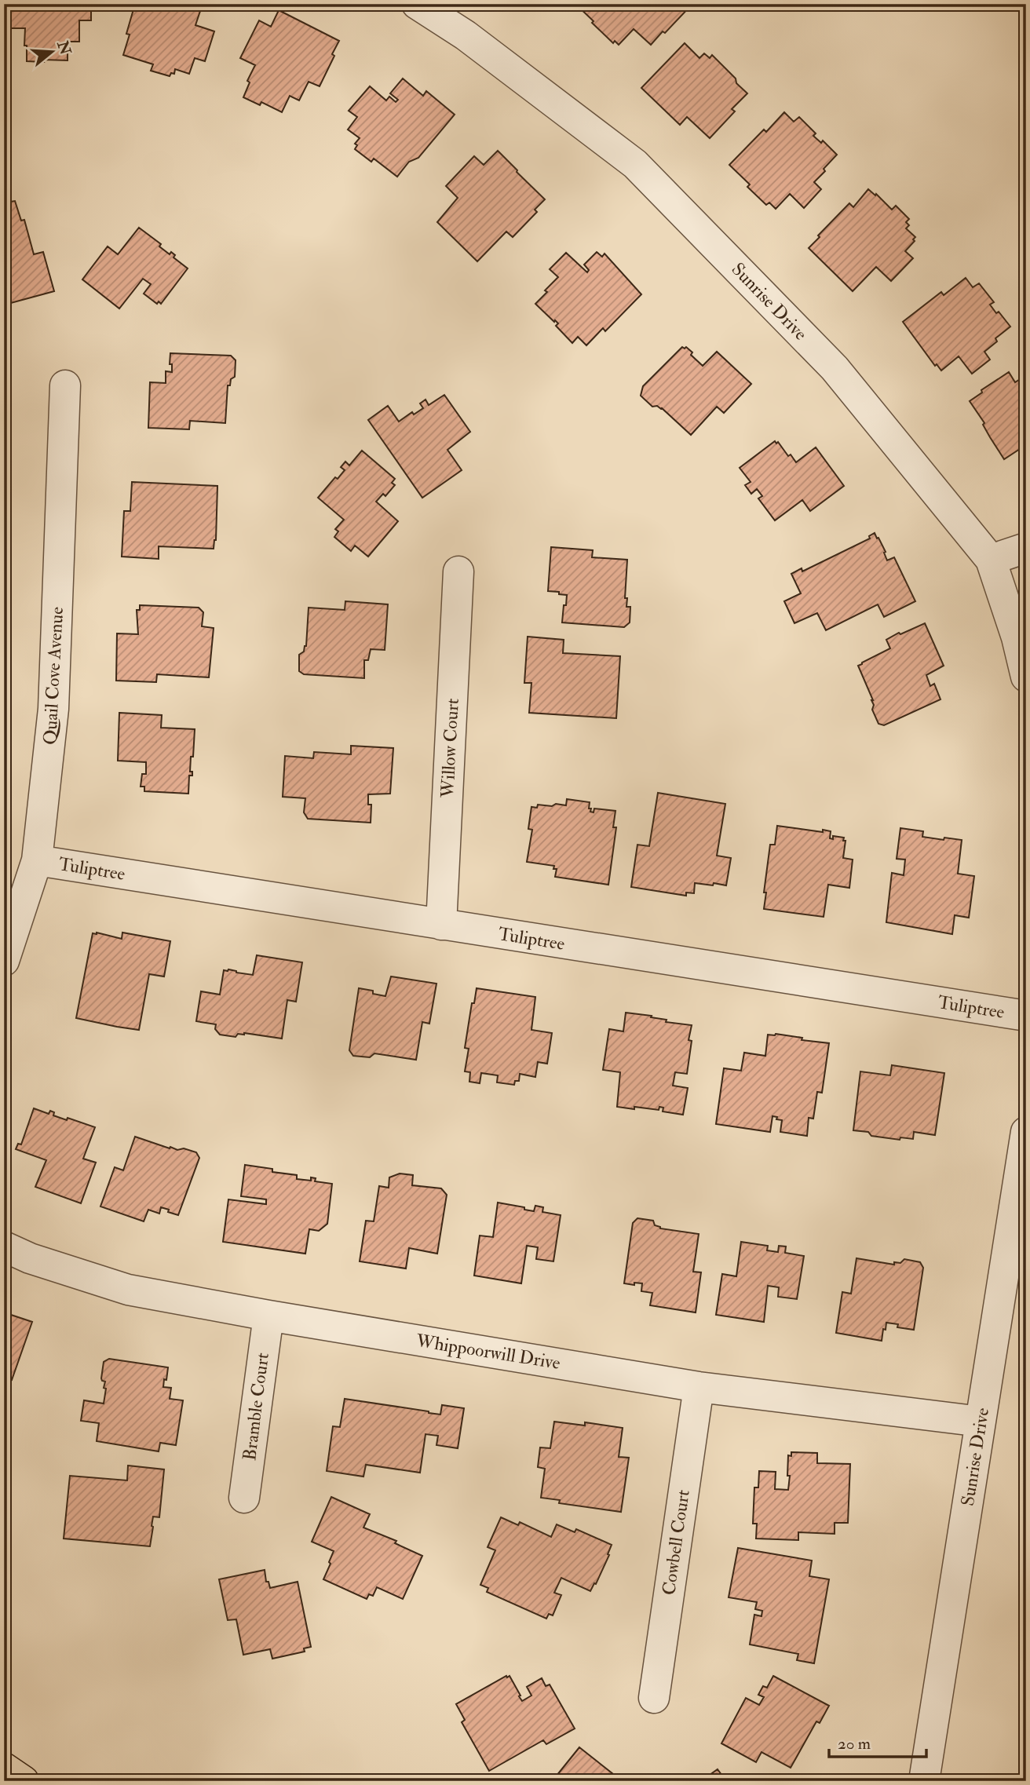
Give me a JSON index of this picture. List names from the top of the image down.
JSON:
{
  "streets": {
    "street": [
      "Sunrise Drive",
      "Quail Cove Avenue",
      "Willow Court",
      "Tuliptree",
      "Whippoorwill Drive",
      "Bramble Court",
      "Cowbell Court"
    ]
  },
  "crossings": [
    ["Sunrise Drive", "Whippoorwill Drive"],
    ["Quail Cove Avenue", "Tuliptree"],
    ["Willow Court", "Tuliptree"],
    ["Whippoorwill Drive", "Bramble Court"],
    ["Whippoorwill Drive", "Cowbell Court"]
  ],
  "scale_bar": "20 m",
  "north": "right"
}
